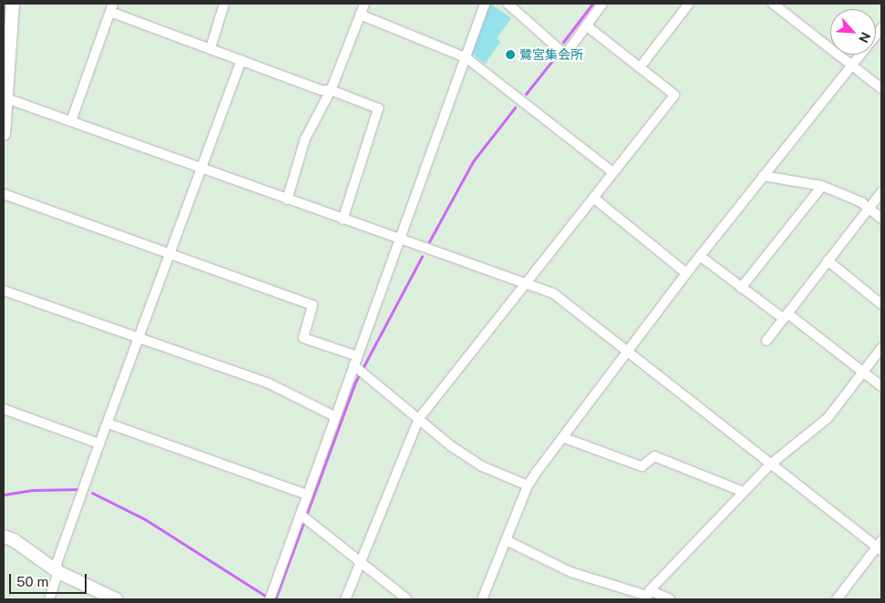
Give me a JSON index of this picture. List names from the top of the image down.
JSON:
{
  "places": ["鷺宮集会所"],
  "scale_bar": "50 m",
  "north": "bottom right"
}
